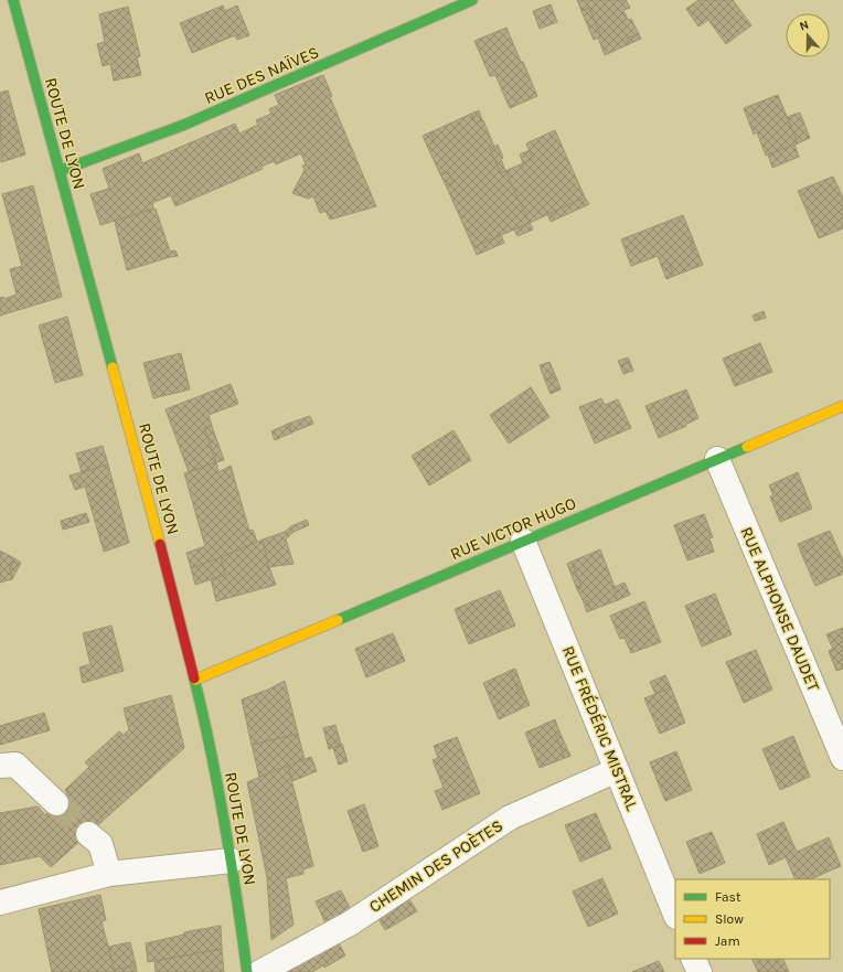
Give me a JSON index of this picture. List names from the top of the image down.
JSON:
{
  "streets": {
    "street": [
      "RUE DES NAÏVES",
      "ROUTE DE LYON",
      "RUE VICTOR HUGO",
      "RUE ALPHONSE DAUDET",
      "RUE FRÉDÉRIC MISTRAL",
      "CHEMIN DES POÈTES"
    ]
  },
  "crossings": [
    ["RUE DES NAÏVES", "ROUTE DE LYON"],
    ["ROUTE DE LYON", "RUE VICTOR HUGO"],
    ["RUE VICTOR HUGO", "RUE ALPHONSE DAUDET"],
    ["RUE VICTOR HUGO", "RUE FRÉDÉRIC MISTRAL"],
    ["RUE FRÉDÉRIC MISTRAL", "CHEMIN DES POÈTES"]
  ],
  "legend": ["Fast", "Slow", "Jam"],
  "north": "top"
}
